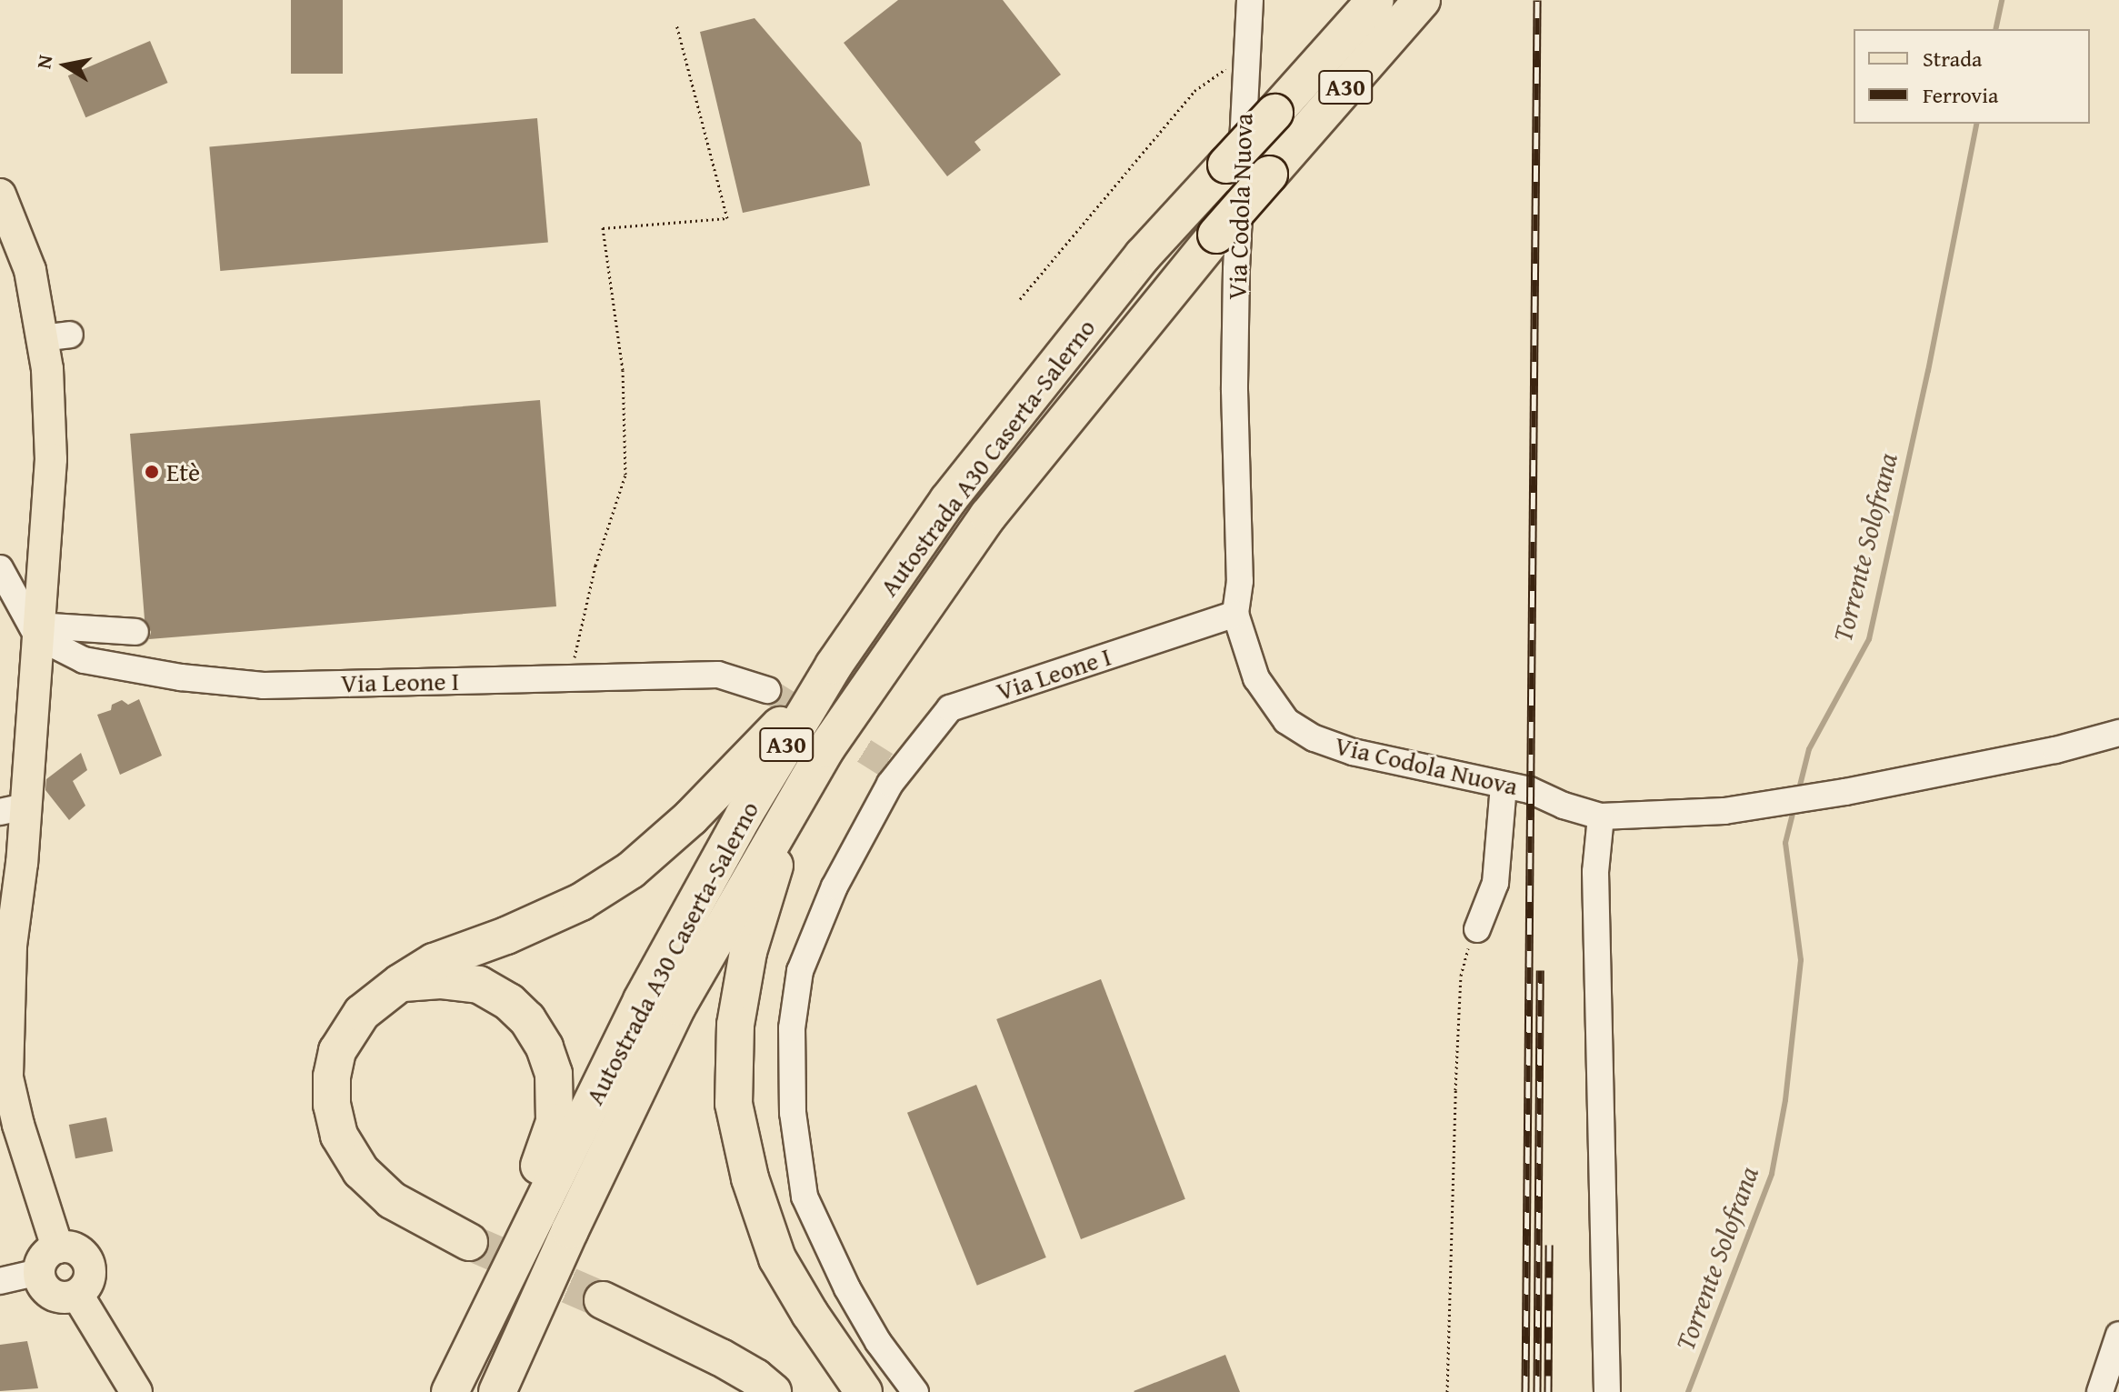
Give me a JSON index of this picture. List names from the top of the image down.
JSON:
{
  "streets": {
    "highway": ["A30", "Autostrada A30 Caserta-Salerno"],
    "street": ["Via Codola Nuova", "Via Leone I"]
  },
  "crossings": [
    ["Via Codola Nuova", "Via Leone I"]
  ],
  "water": ["Torrente Solofrana"],
  "places": ["Etè"],
  "legend": ["Strada", "Ferrovia"],
  "north": "left"
}
